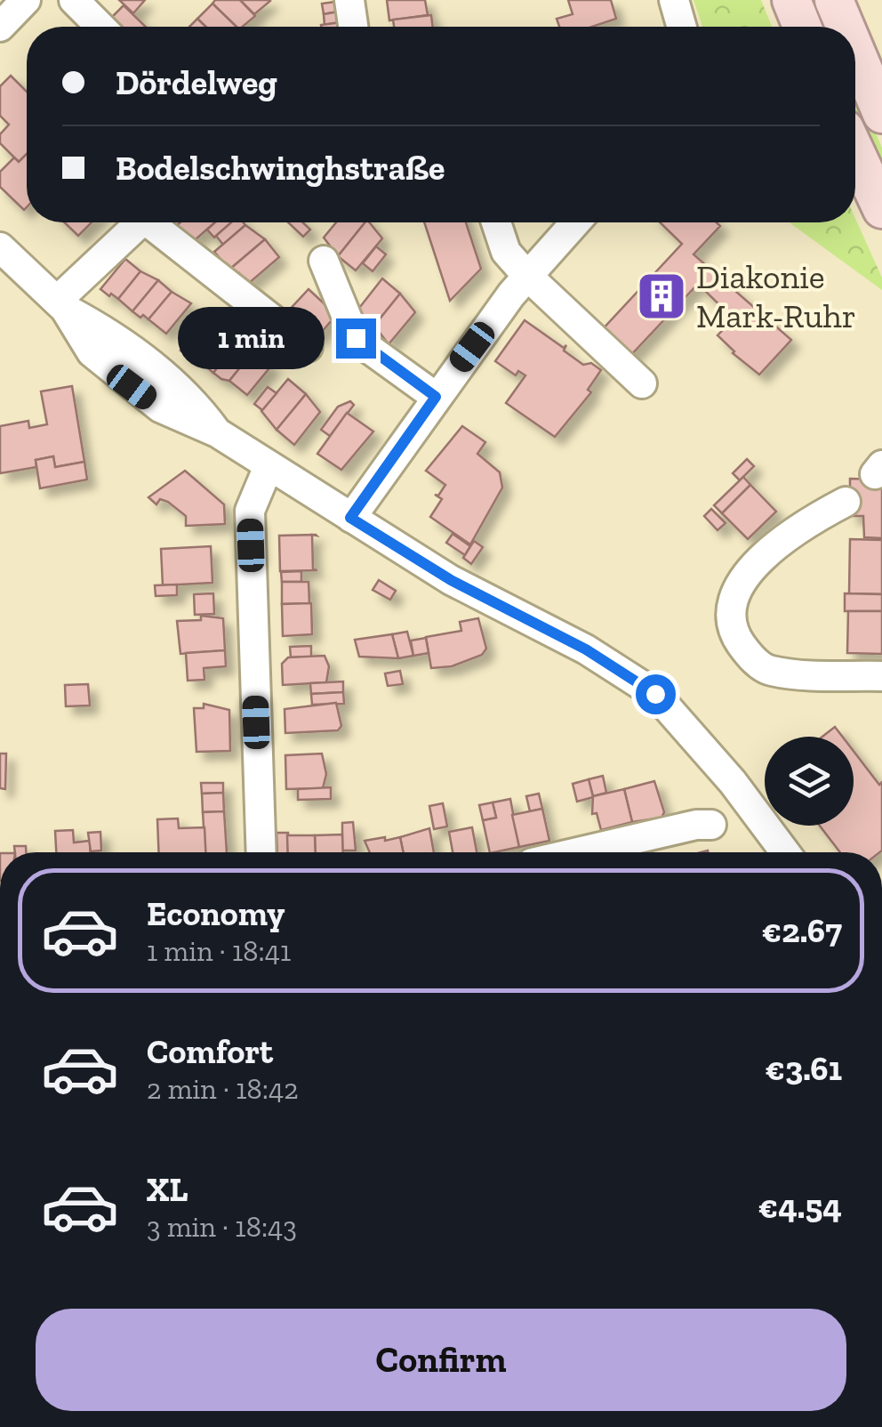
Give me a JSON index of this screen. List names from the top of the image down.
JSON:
{
  "places": {
    "building": ["Diakonie Mark-Ruhr"]
  },
  "page": {
    "banner": ["Dördelweg", "Bodelschwinghstraße"],
    "bubble": "1 min",
    "list": [
      {
        "name": "Economy",
        "note": "1 min · 18:41",
        "value": "€2.67"
      },
      {
        "name": "Comfort",
        "note": "2 min · 18:42",
        "value": "€3.61"
      },
      {
        "name": "XL",
        "note": "3 min · 18:43",
        "value": "€4.54"
      }
    ],
    "buttons": "Confirm"
  }
}
